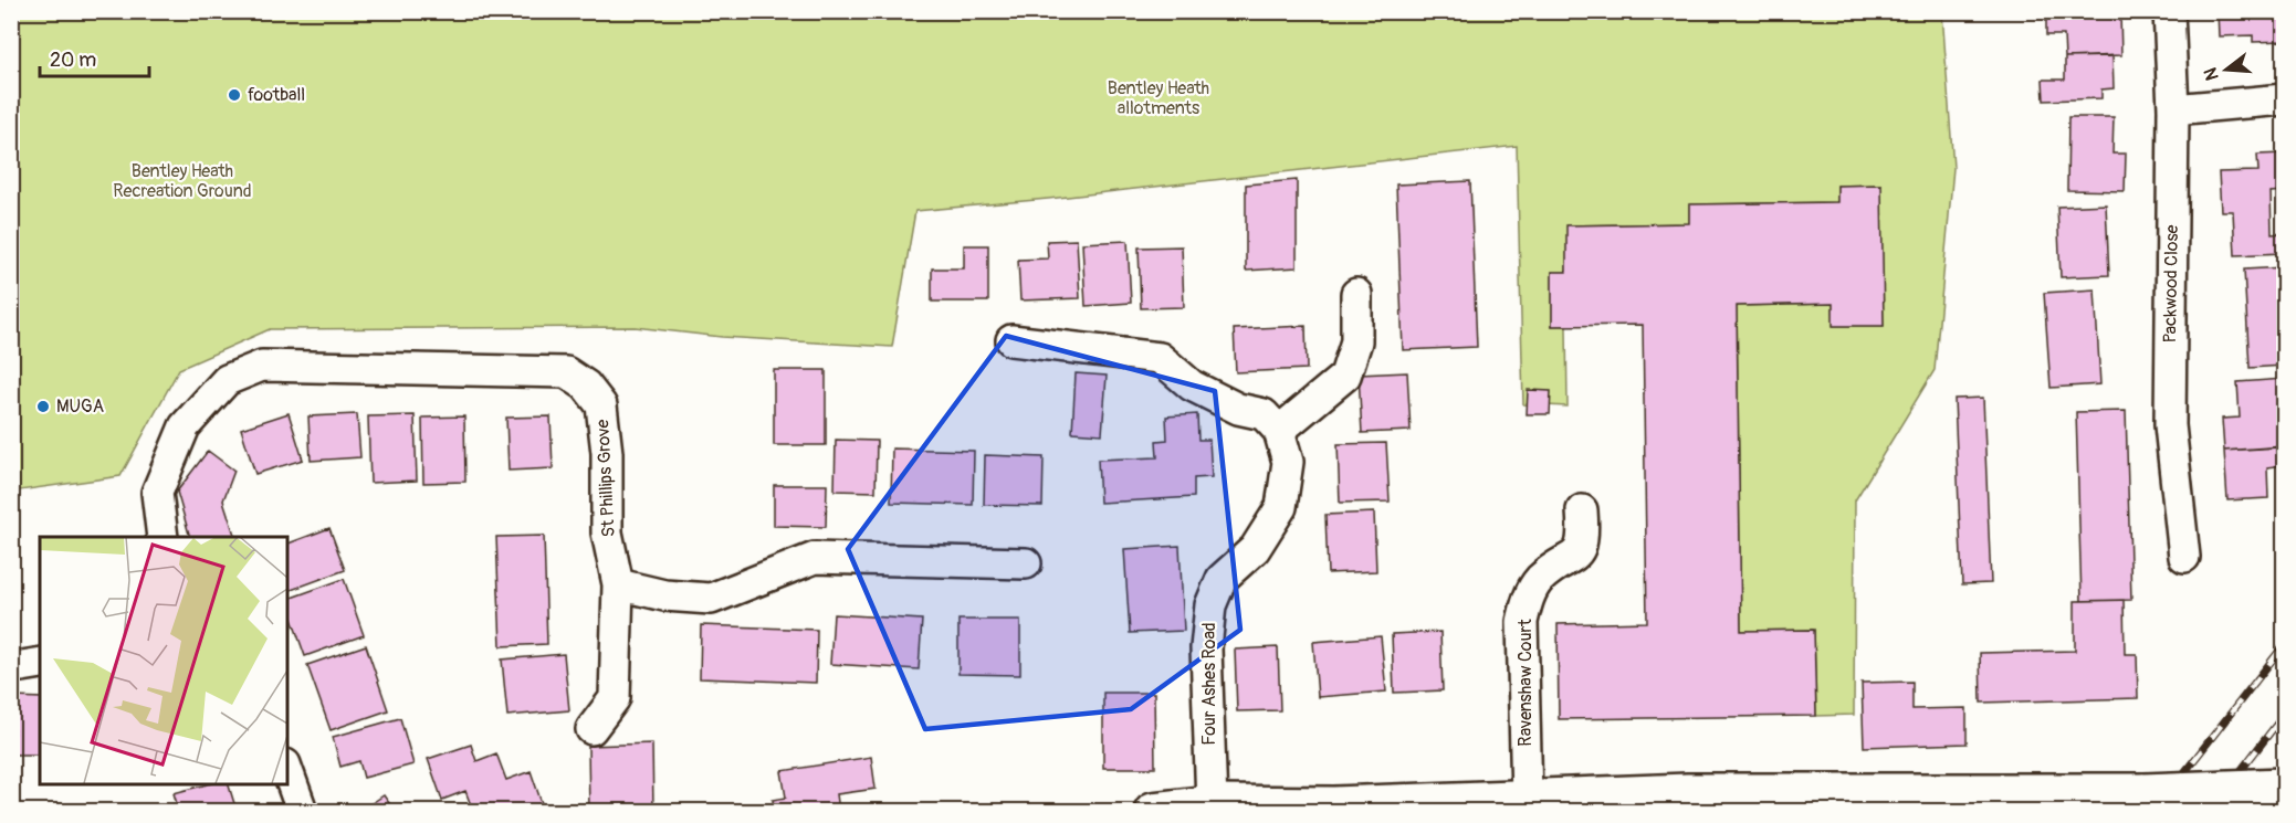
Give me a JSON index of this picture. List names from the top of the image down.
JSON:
{
  "streets": {
    "street": [
      "Packwood Close",
      "St Phillips Grove",
      "Ravenshaw Court",
      "Four Ashes Road"
    ]
  },
  "parks": ["Bentley Heath allotments", "Bentley Heath Recreation Ground"],
  "places": ["football", "MUGA"],
  "scale_bar": "20 m",
  "north": "left"
}
